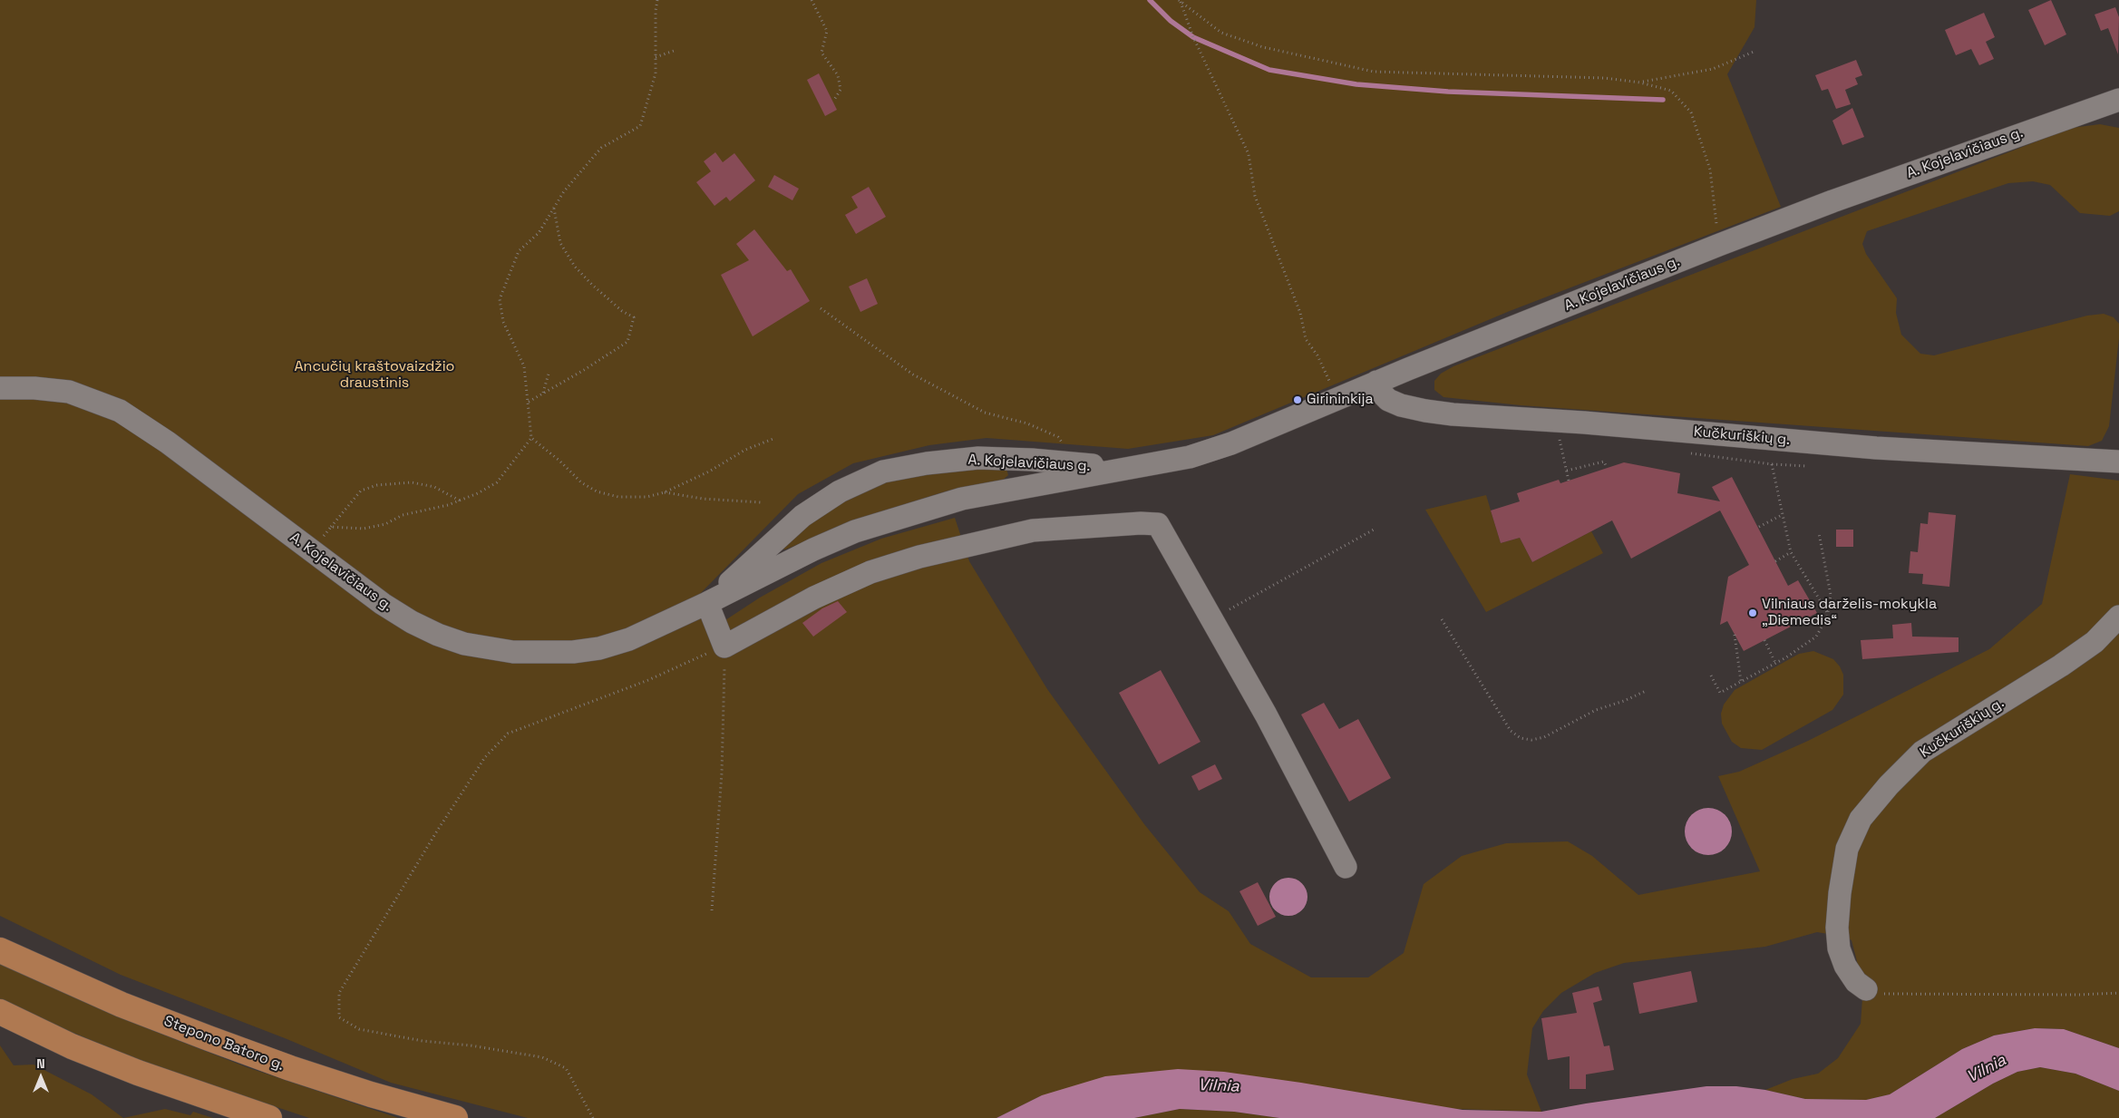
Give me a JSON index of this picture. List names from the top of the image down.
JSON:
{
  "streets": {
    "main road": ["Stepono Batoro g."],
    "street": ["A. Kojelavičiaus g.", "Kučkuriškių g."]
  },
  "crossings": [
    ["A. Kojelavičiaus g.", "Kučkuriškių g."]
  ],
  "water": ["Vilnia"],
  "parks": ["Ancučių kraštovaizdžio draustinis"],
  "places": ["Girininkija", "Vilniaus darželis-mokykla „Diemedis“"],
  "north": "top"
}
